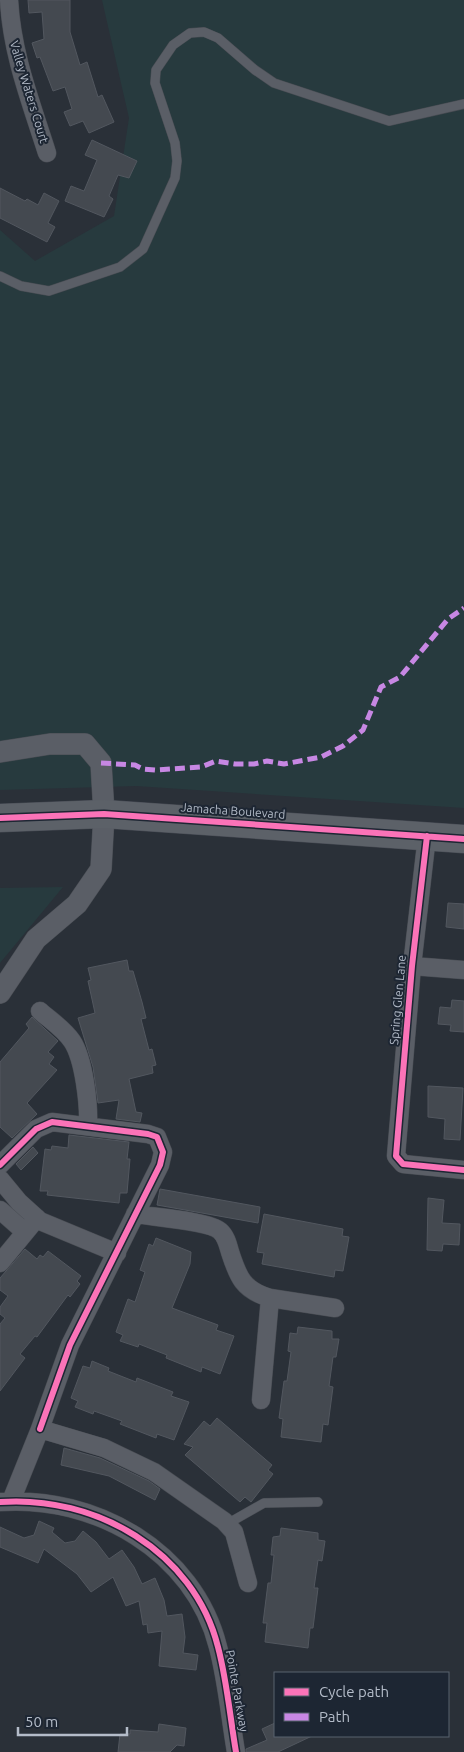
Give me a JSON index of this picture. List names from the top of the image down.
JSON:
{
  "streets": {
    "main road": ["Jamacha Boulevard"],
    "street": ["Valley Waters Court", "Spring Glen Lane", "Pointe Parkway"]
  },
  "crossings": [
    ["Jamacha Boulevard", "Spring Glen Lane"]
  ],
  "legend": ["Cycle path", "Path"],
  "scale_bar": "50 m"
}
